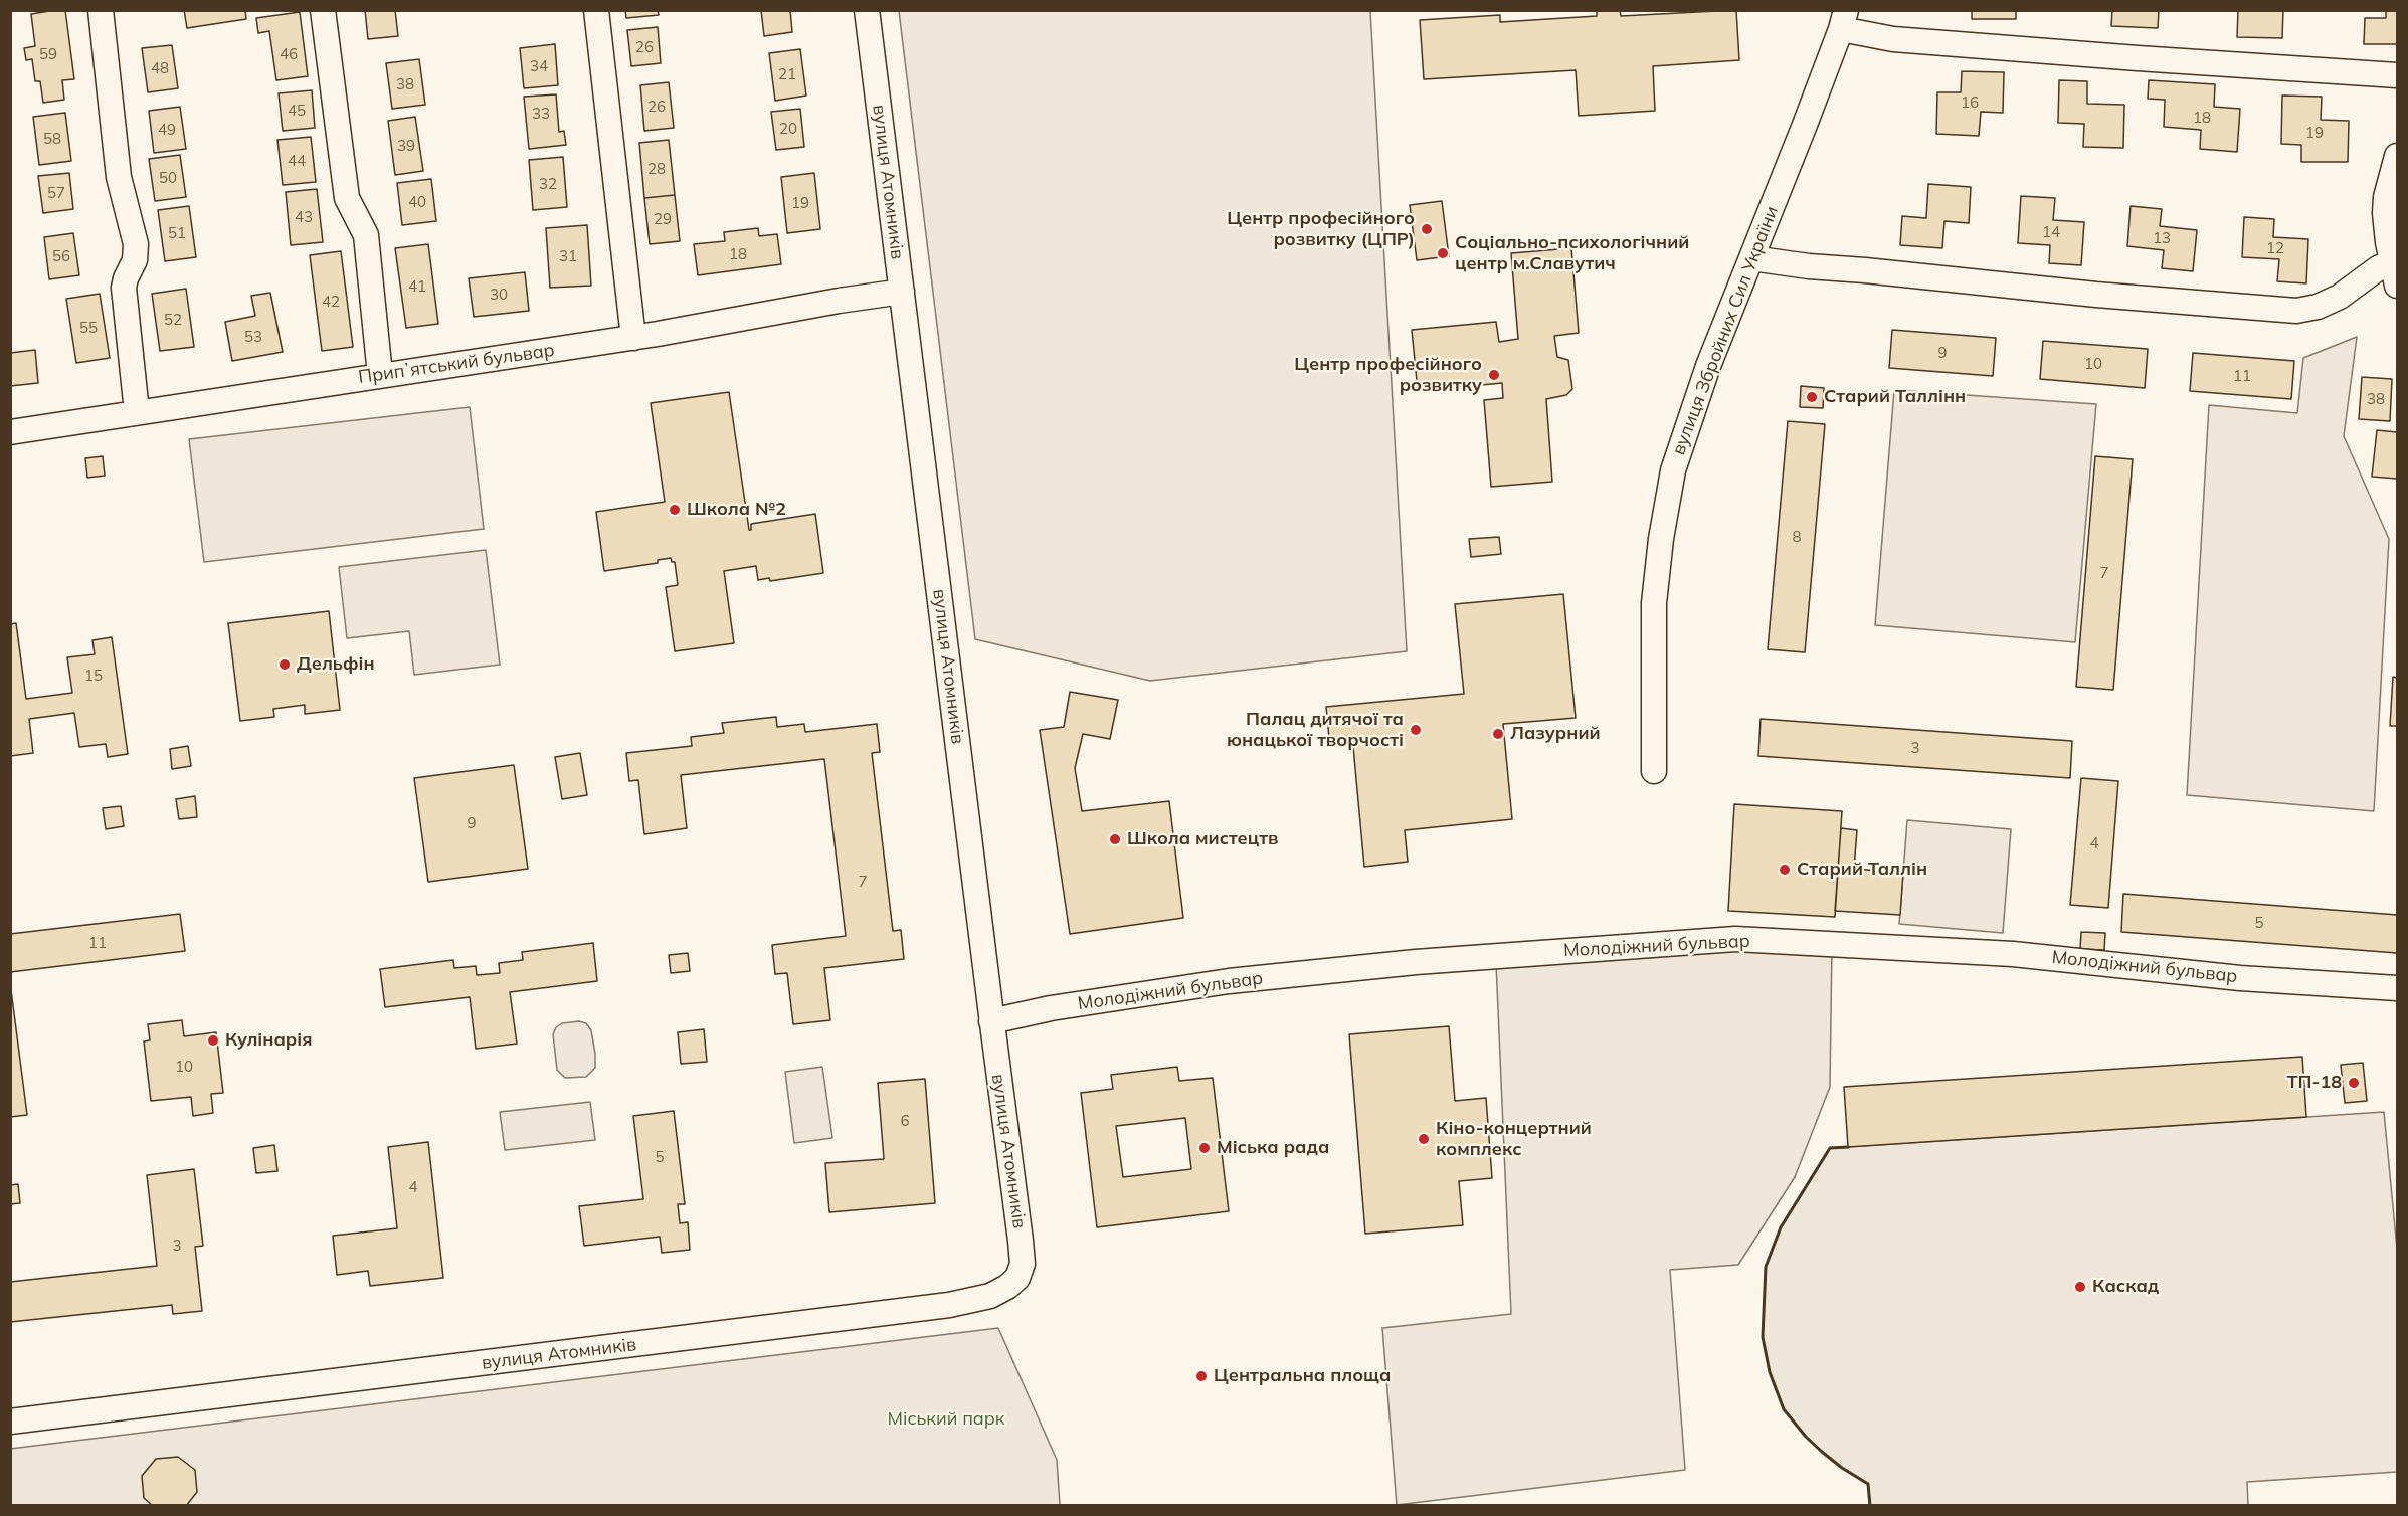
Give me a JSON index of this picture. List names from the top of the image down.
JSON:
{
  "streets": {
    "street": [
      "вулиця Атомників",
      "вулиця Збройних Сил України",
      "Припʼятський бульвар",
      "Молодіжний бульвар"
    ]
  },
  "crossings": [
    ["вулиця Атомників", "Припʼятський бульвар"],
    ["вулиця Атомників", "Молодіжний бульвар"]
  ],
  "parks": ["Міський парк"],
  "places": [
    "Центр професійного розвитку (ЦПР)",
    "Соціально-психологічний центр м.Славутич",
    "Центр професійного розвитку",
    "Старий Таллінн",
    "Школа №2",
    "Дельфін",
    "Палац дитячої та юнацької творчості",
    "Лазурний",
    "Школа мистецтв",
    "Старий Таллін",
    "Кулінарія",
    "ТП-18",
    "Кіно-концертний комплекс",
    "Міська рада",
    "Каскад",
    "Центральна площа"
  ],
  "house_numbers": [
    "26",
    "59",
    "46",
    "34",
    "48",
    "21",
    "38",
    "16",
    "26",
    "45",
    "33",
    "18",
    "20",
    "49",
    "19",
    "58",
    "39",
    "44",
    "28",
    "50",
    "32",
    "57",
    "40",
    "19",
    "43",
    "29",
    "14",
    "51",
    "13",
    "12",
    "18",
    "56",
    "31",
    "41",
    "30",
    "42",
    "52",
    "55",
    "53",
    "9",
    "10",
    "11",
    "38",
    "8",
    "7",
    "15",
    "3",
    "9",
    "4",
    "7",
    "5",
    "11",
    "10",
    "6",
    "5",
    "4",
    "3"
  ]
}
